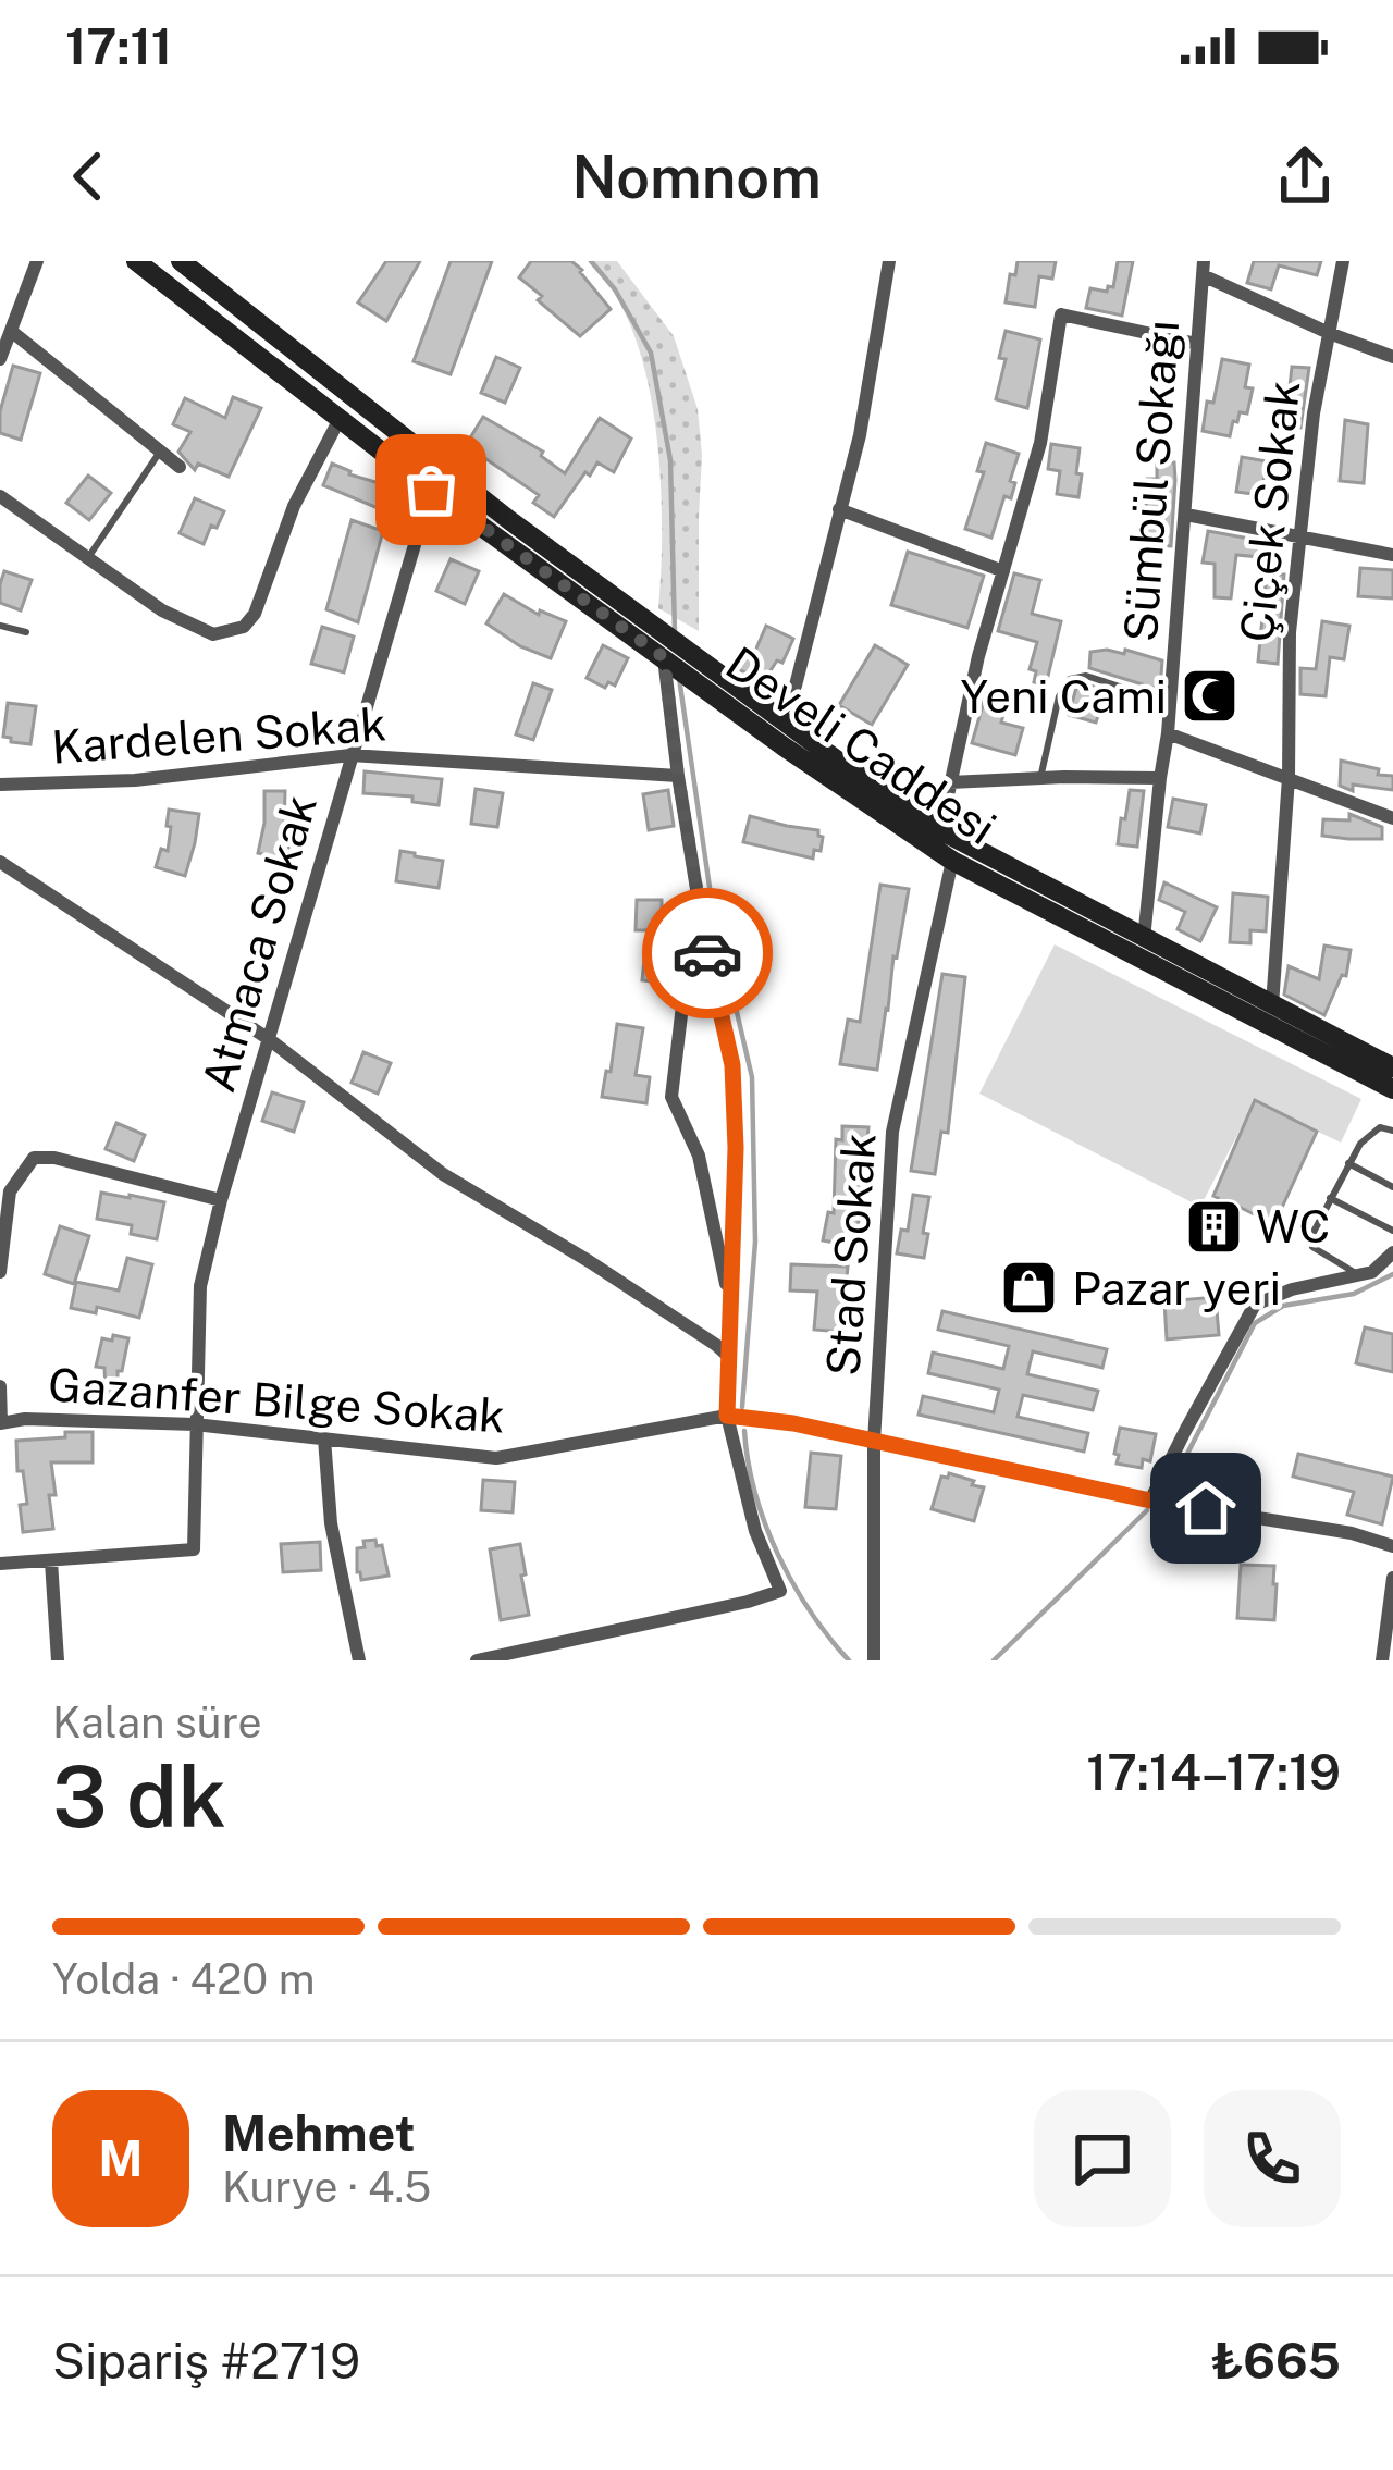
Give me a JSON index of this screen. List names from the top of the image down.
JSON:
{
  "streets": {
    "main road": ["Develi Caddesi"],
    "street": [
      "Sümbül Sokağı",
      "Çiçek Sokak",
      "Kardelen Sokak",
      "Atmaca Sokak",
      "Stad Sokak",
      "Gazanfer Bilge Sokak"
    ]
  },
  "crossings": [
    ["Sümbül Sokağı", "Develi Caddesi"],
    ["Çiçek Sokak", "Develi Caddesi"],
    ["Kardelen Sokak", "Atmaca Sokak"],
    ["Develi Caddesi", "Atmaca Sokak"],
    ["Develi Caddesi", "Stad Sokak"],
    ["Atmaca Sokak", "Gazanfer Bilge Sokak"],
    ["Stad Sokak", "Gazanfer Bilge Sokak"]
  ],
  "places": {
    "mosque": ["Yeni Cami"],
    "building": ["WC"],
    "shop": ["Pazar yeri"]
  },
  "page": {
    "status": "17:11",
    "header": "Nomnom",
    "heading": ["3 dk", "Kalan süre", "17:14–17:19"],
    "panel": [
      "Mehmet",
      "Kurye · 4.5",
      "Sipariş #2719",
      "₺665"
    ],
    "bar": "Yolda · 420 m",
    "round": "M"
  }
}
